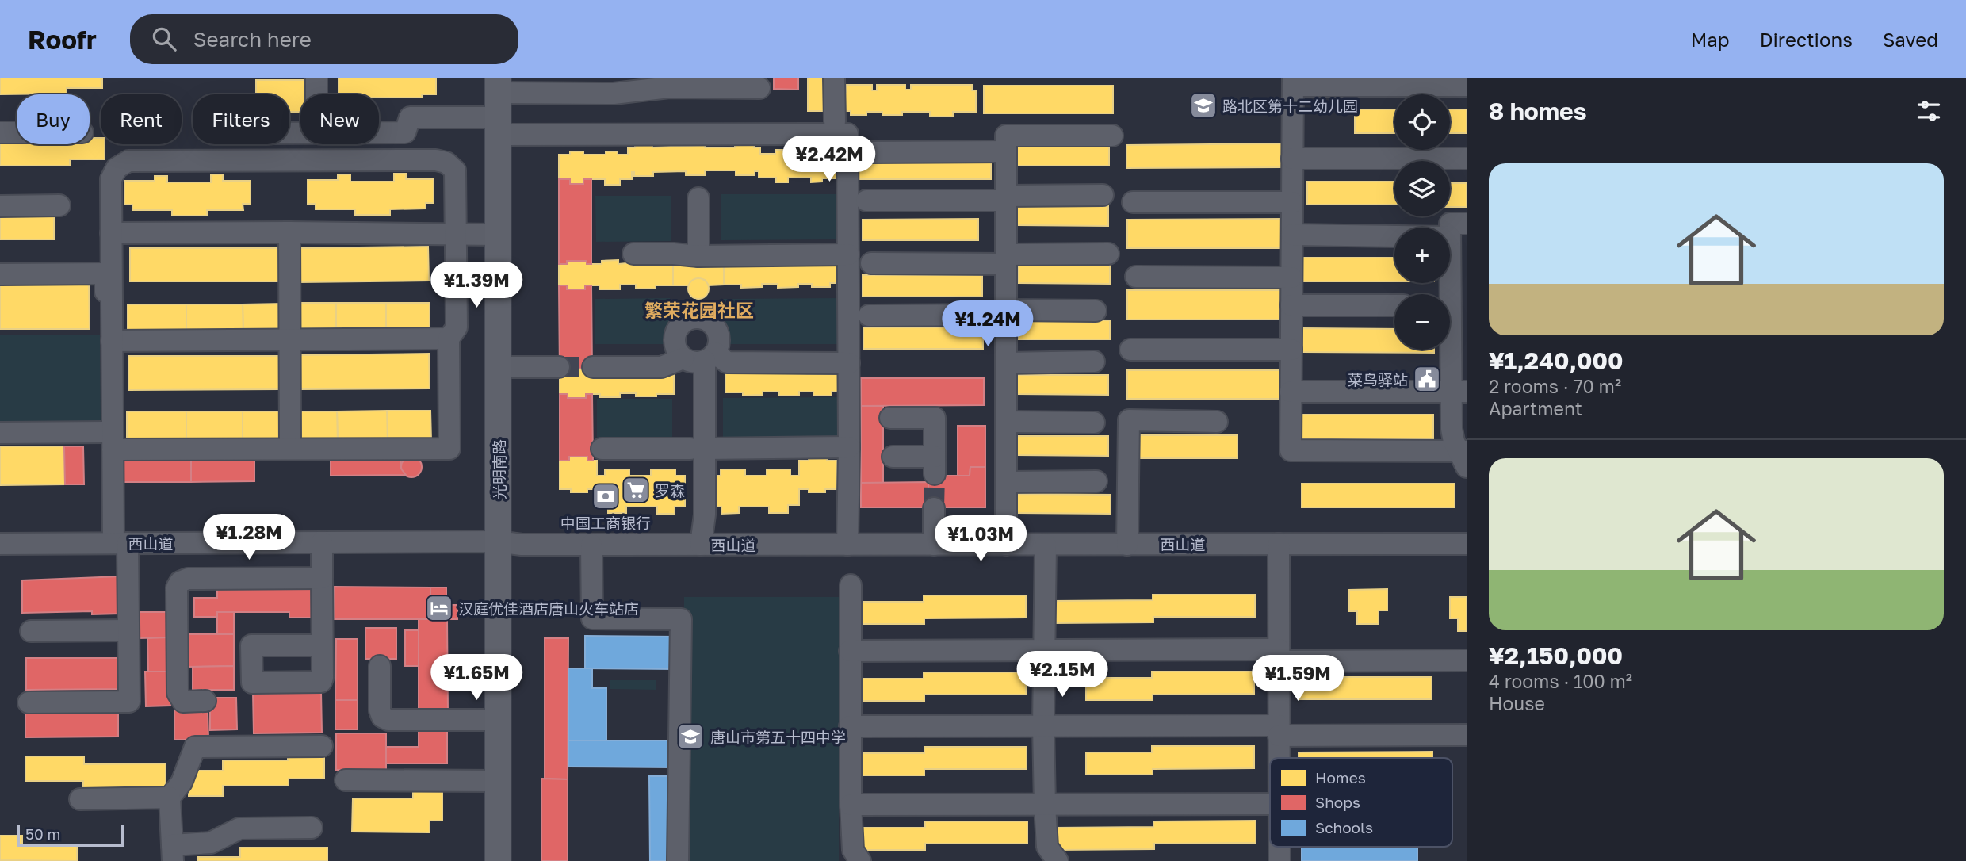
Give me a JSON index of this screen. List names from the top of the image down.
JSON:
{
  "streets": {
    "main road": ["光明南路"],
    "street": ["西山道"]
  },
  "crossings": [
    ["光明南路", "西山道"]
  ],
  "districts": ["繁荣花园社区"],
  "places": {
    "school or university": ["路北区第十二幼儿园", "唐山市第五十四中学"],
    "public building": ["菜鸟驿站"],
    "supermarket": ["罗森"],
    "bank": ["中国工商银行"],
    "hotel": ["汉庭优佳酒店唐山火车站店"]
  },
  "legend": ["Homes", "Shops", "Schools"],
  "scale_bar": "50 m",
  "page": {
    "header": "Roofr",
    "search": "Search here",
    "nav": ["Map", "Directions", "Saved"],
    "heading": "8 homes",
    "map_buttons": ["+", "−"],
    "chip": [
      "Buy",
      "Rent",
      "Filters",
      "New"
    ],
    "price": [
      "¥2.42M",
      "¥1.39M",
      "¥1.24M",
      "¥1.28M",
      "¥1.03M",
      "¥2.15M",
      "¥1.65M",
      "¥1.59M"
    ],
    "list": [
      {
        "name": "¥1,240,000",
        "note": "2 rooms · 70 m² · Apartment"
      },
      {
        "name": "¥2,150,000",
        "note": "4 rooms · 100 m² · House"
      }
    ],
    "scale": "50 m"
  }
}
